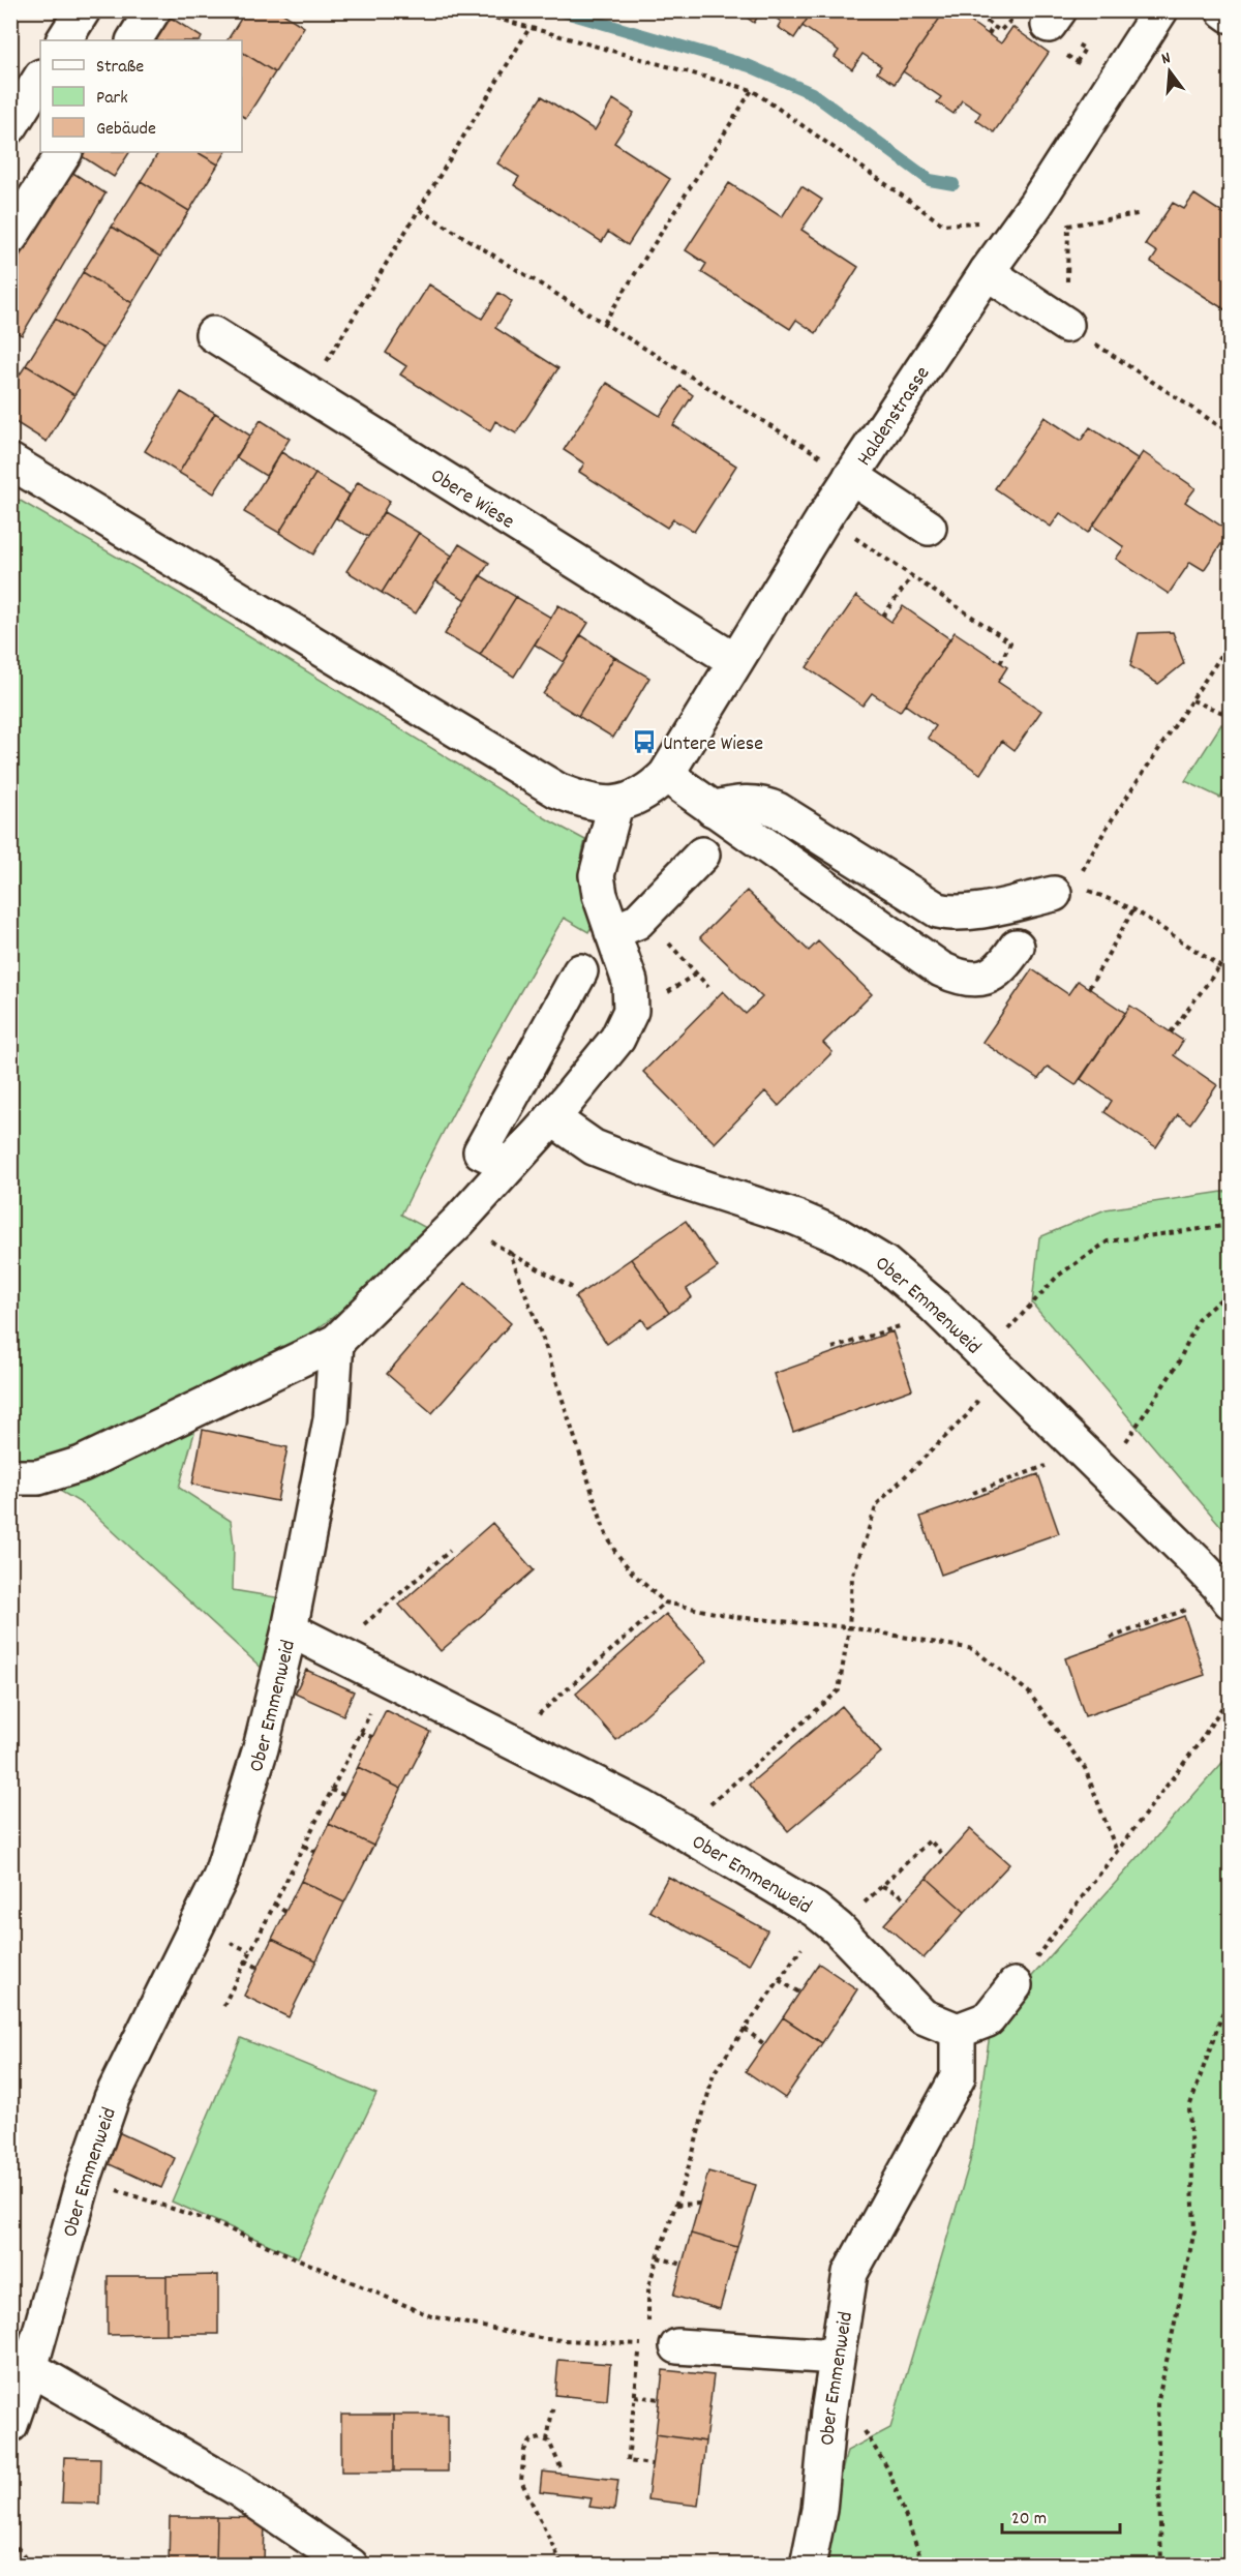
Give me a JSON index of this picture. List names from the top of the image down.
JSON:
{
  "streets": {
    "street": ["Haldenstrasse", "Obere Wiese", "Ober Emmenweid"]
  },
  "crossings": [
    ["Haldenstrasse", "Obere Wiese"]
  ],
  "places": {
    "bus stop": ["Untere Wiese"]
  },
  "legend": ["Straße", "Park", "Gebäude"],
  "scale_bar": "20 m",
  "north": "top"
}
